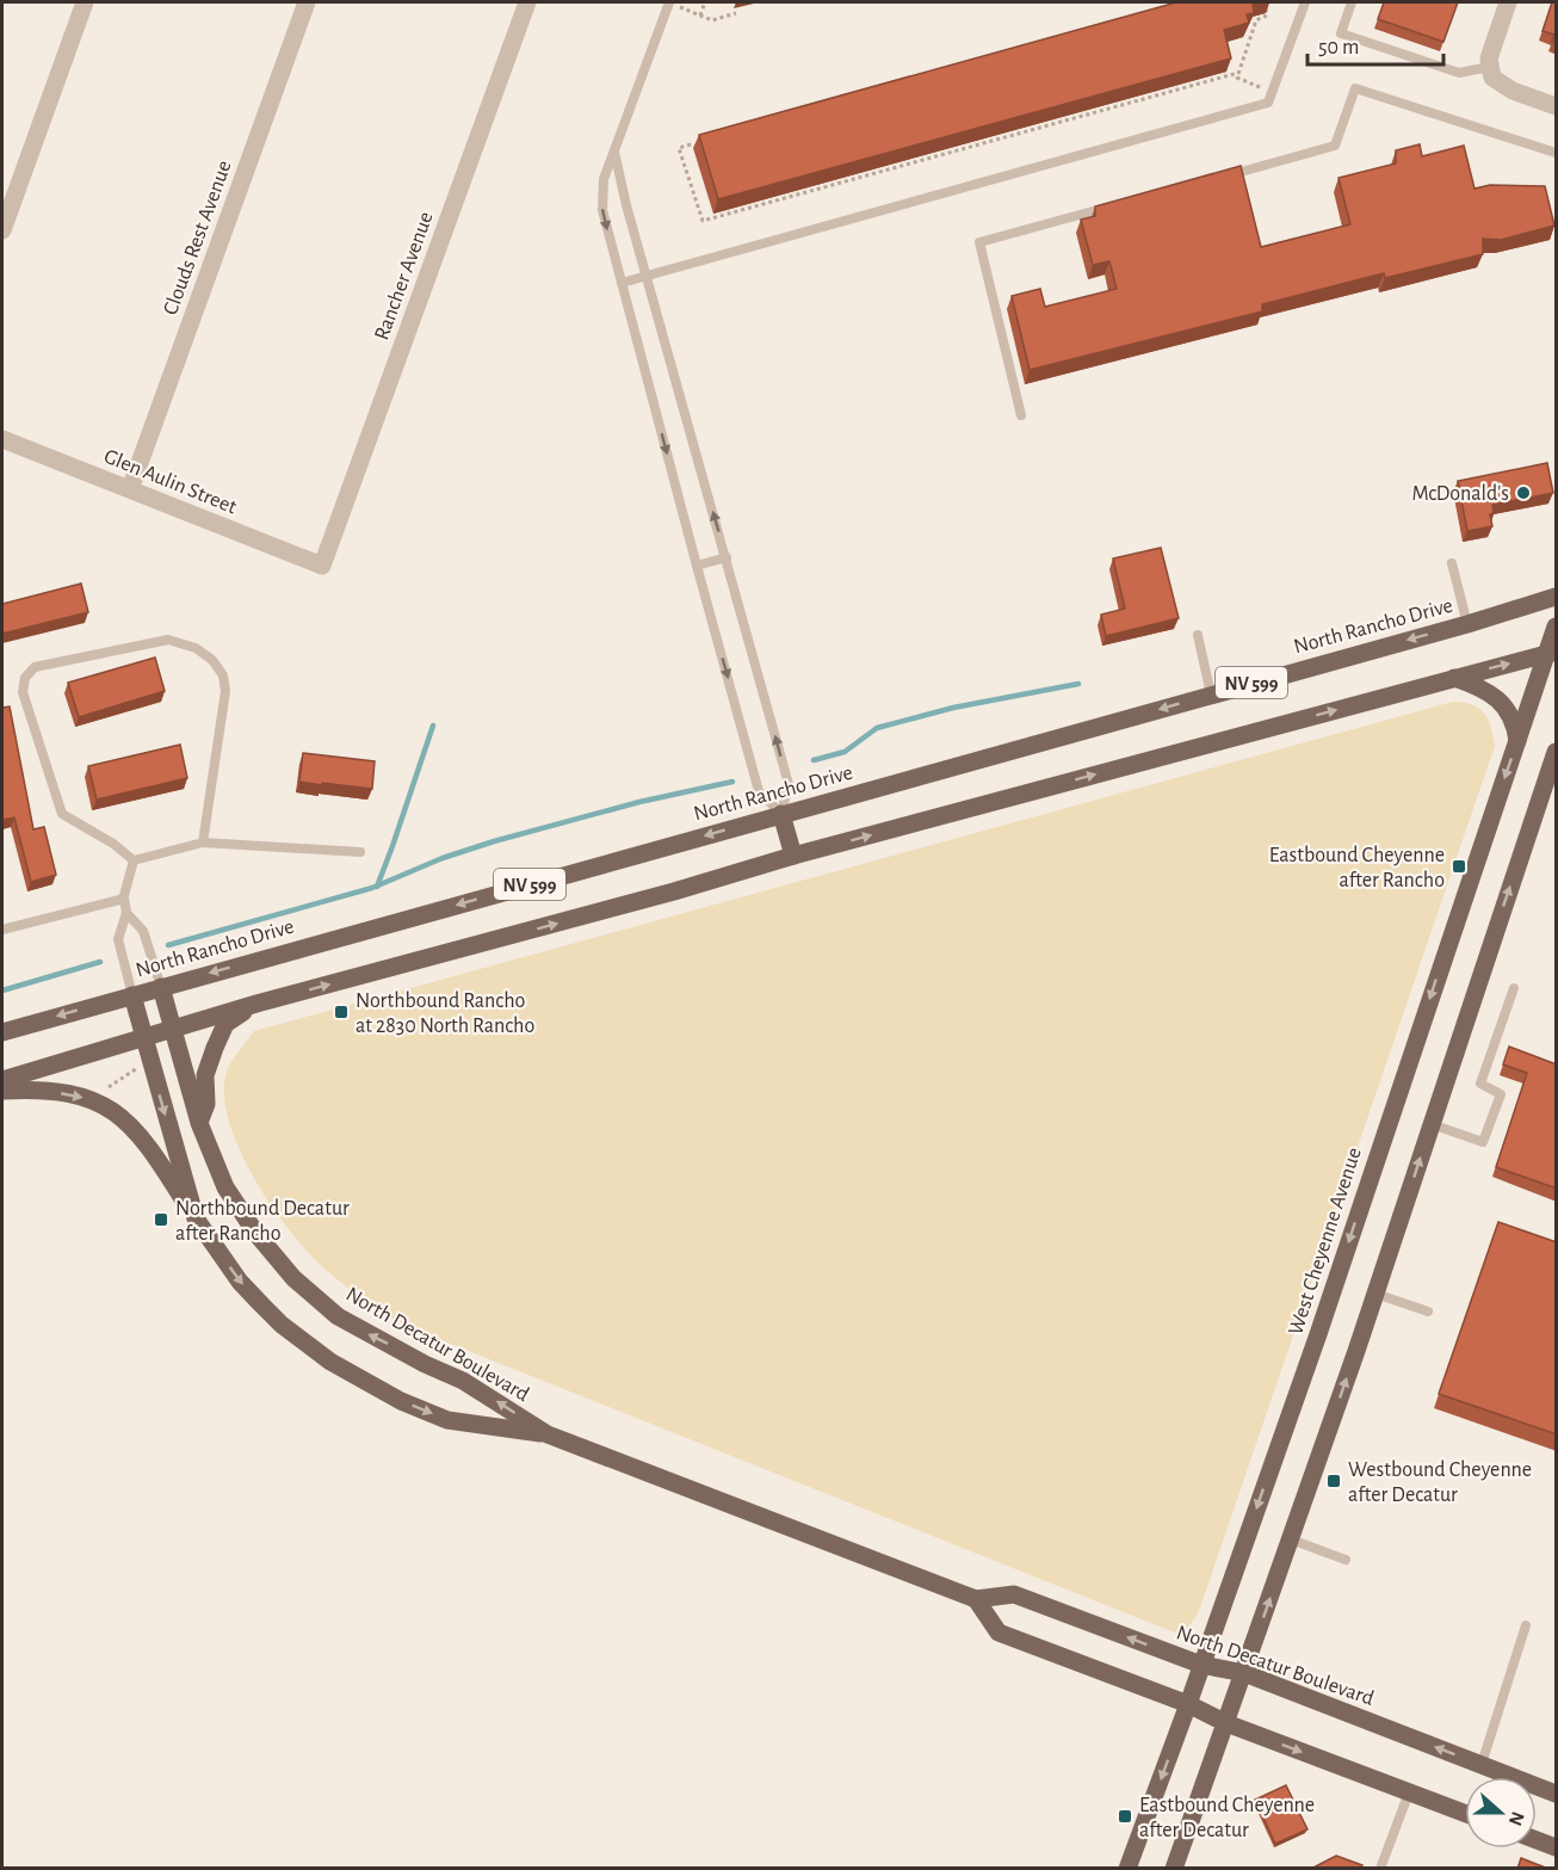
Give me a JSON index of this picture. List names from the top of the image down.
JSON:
{
  "streets": {
    "main road": [
      "North Rancho Drive",
      "NV 599",
      "West Cheyenne Avenue",
      "North Decatur Boulevard"
    ],
    "street": ["Clouds Rest Avenue", "Rancher Avenue", "Glen Aulin Street"]
  },
  "crossings": [
    ["Clouds Rest Avenue", "Glen Aulin Street"],
    ["Rancher Avenue", "Glen Aulin Street"],
    ["North Rancho Drive", "North Decatur Boulevard"],
    ["NV 599", "West Cheyenne Avenue"],
    ["NV 599", "North Decatur Boulevard"],
    ["West Cheyenne Avenue", "North Decatur Boulevard"]
  ],
  "places": {
    "other": ["McDonald's"],
    "transit": [
      "Eastbound Cheyenne after Rancho",
      "Northbound Rancho at 2830 North Rancho",
      "Northbound Decatur after Rancho",
      "Westbound Cheyenne after Decatur",
      "Eastbound Cheyenne after Decatur"
    ]
  },
  "scale_bar": "50 m",
  "north": "right"
}
